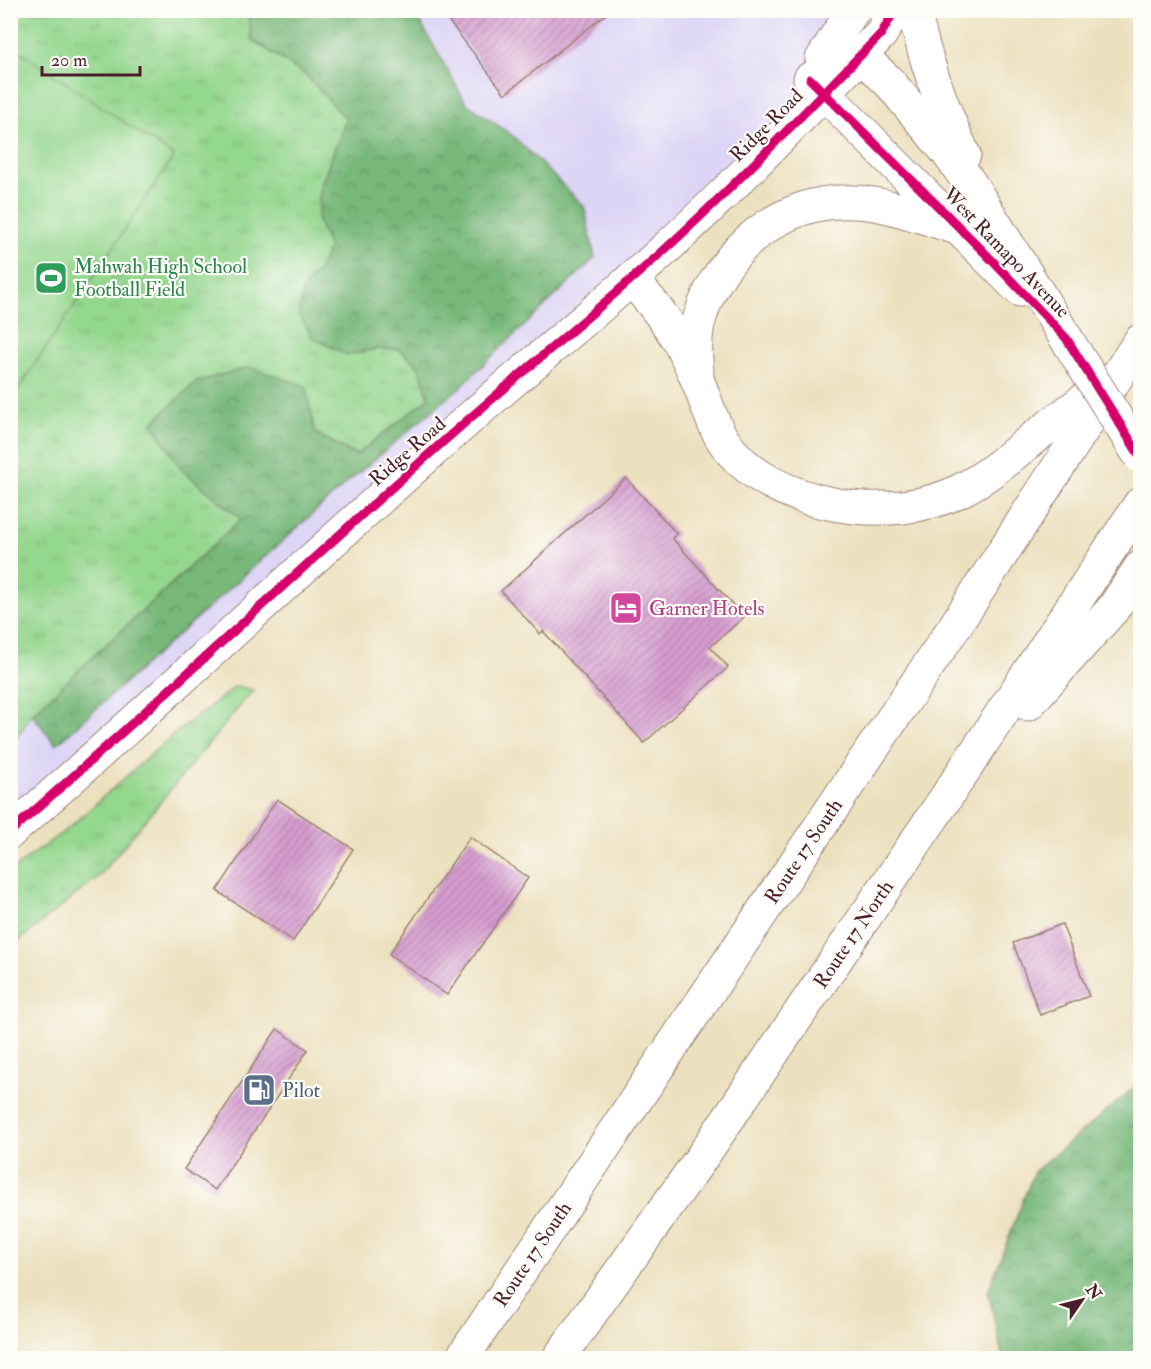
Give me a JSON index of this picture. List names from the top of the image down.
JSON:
{
  "streets": {
    "main road": [
      "Ridge Road",
      "West Ramapo Avenue",
      "Route 17 South",
      "Route 17 North"
    ]
  },
  "crossings": [
    ["Ridge Road", "West Ramapo Avenue"]
  ],
  "places": {
    "sports": ["Mahwah High School Football Field"],
    "hotel": ["Garner Hotels"],
    "fuel station": ["Pilot"]
  },
  "scale_bar": "20 m",
  "north": "top right"
}
